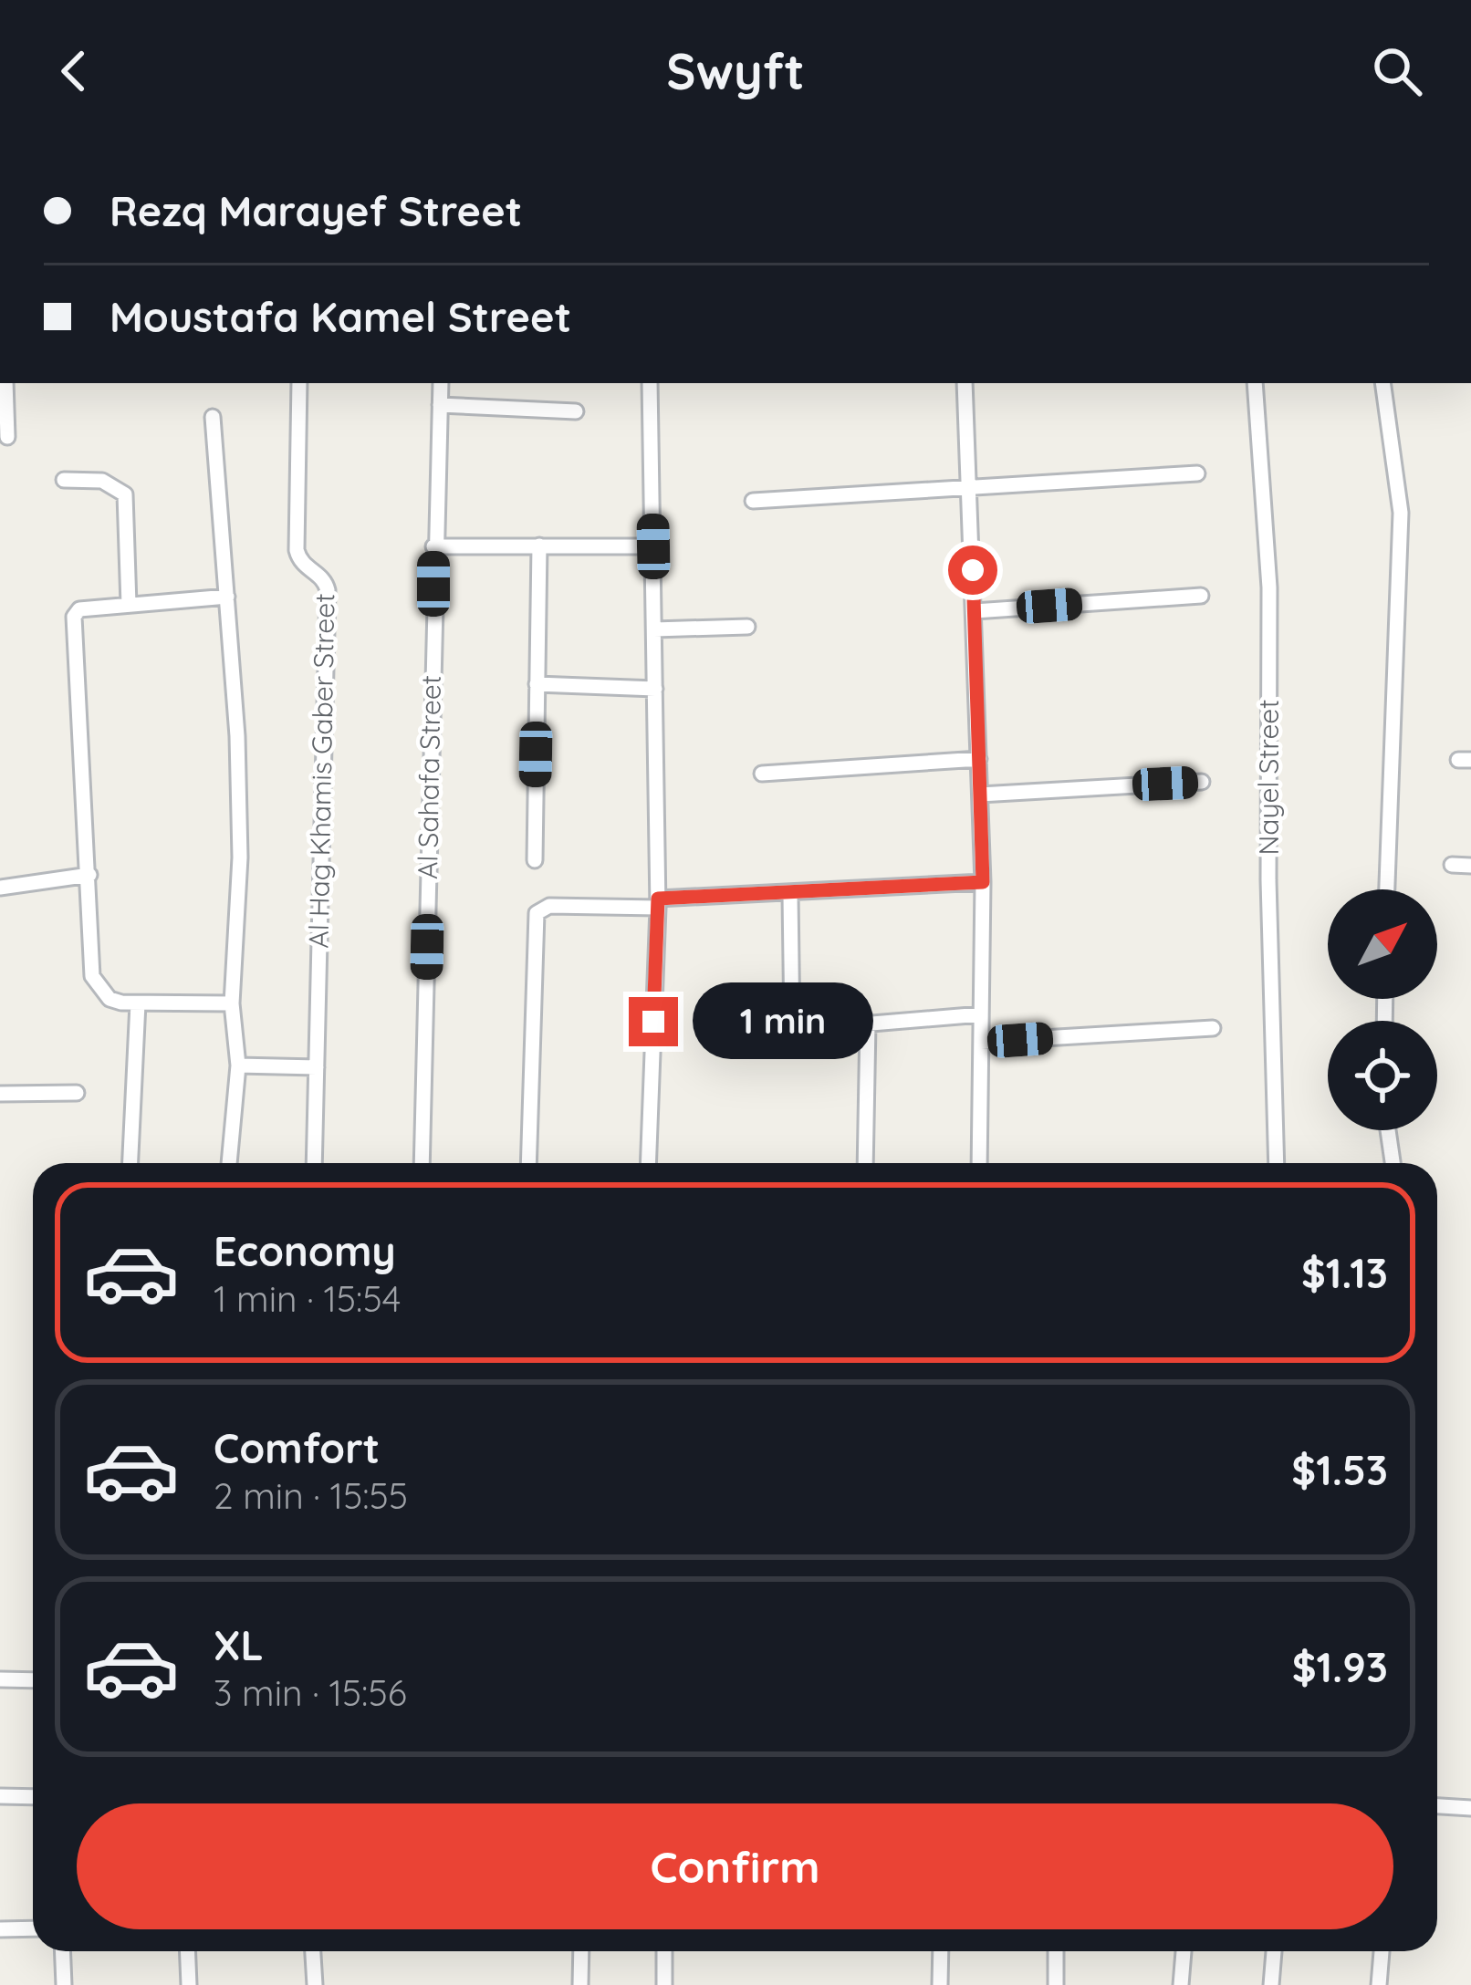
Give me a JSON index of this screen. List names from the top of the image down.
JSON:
{
  "streets": {
    "street": ["Al Hag Khamis Gaber Street", "Al Sahafa Street", "Nayel Street"]
  },
  "north": "top right",
  "page": {
    "header": "Swyft",
    "banner": ["Rezq Marayef Street", "Moustafa Kamel Street"],
    "bubble": "1 min",
    "list": [
      {
        "name": "Economy",
        "note": "1 min · 15:54",
        "value": "$1.13"
      },
      {
        "name": "Comfort",
        "note": "2 min · 15:55",
        "value": "$1.53"
      },
      {
        "name": "XL",
        "note": "3 min · 15:56",
        "value": "$1.93"
      }
    ],
    "buttons": "Confirm"
  }
}
